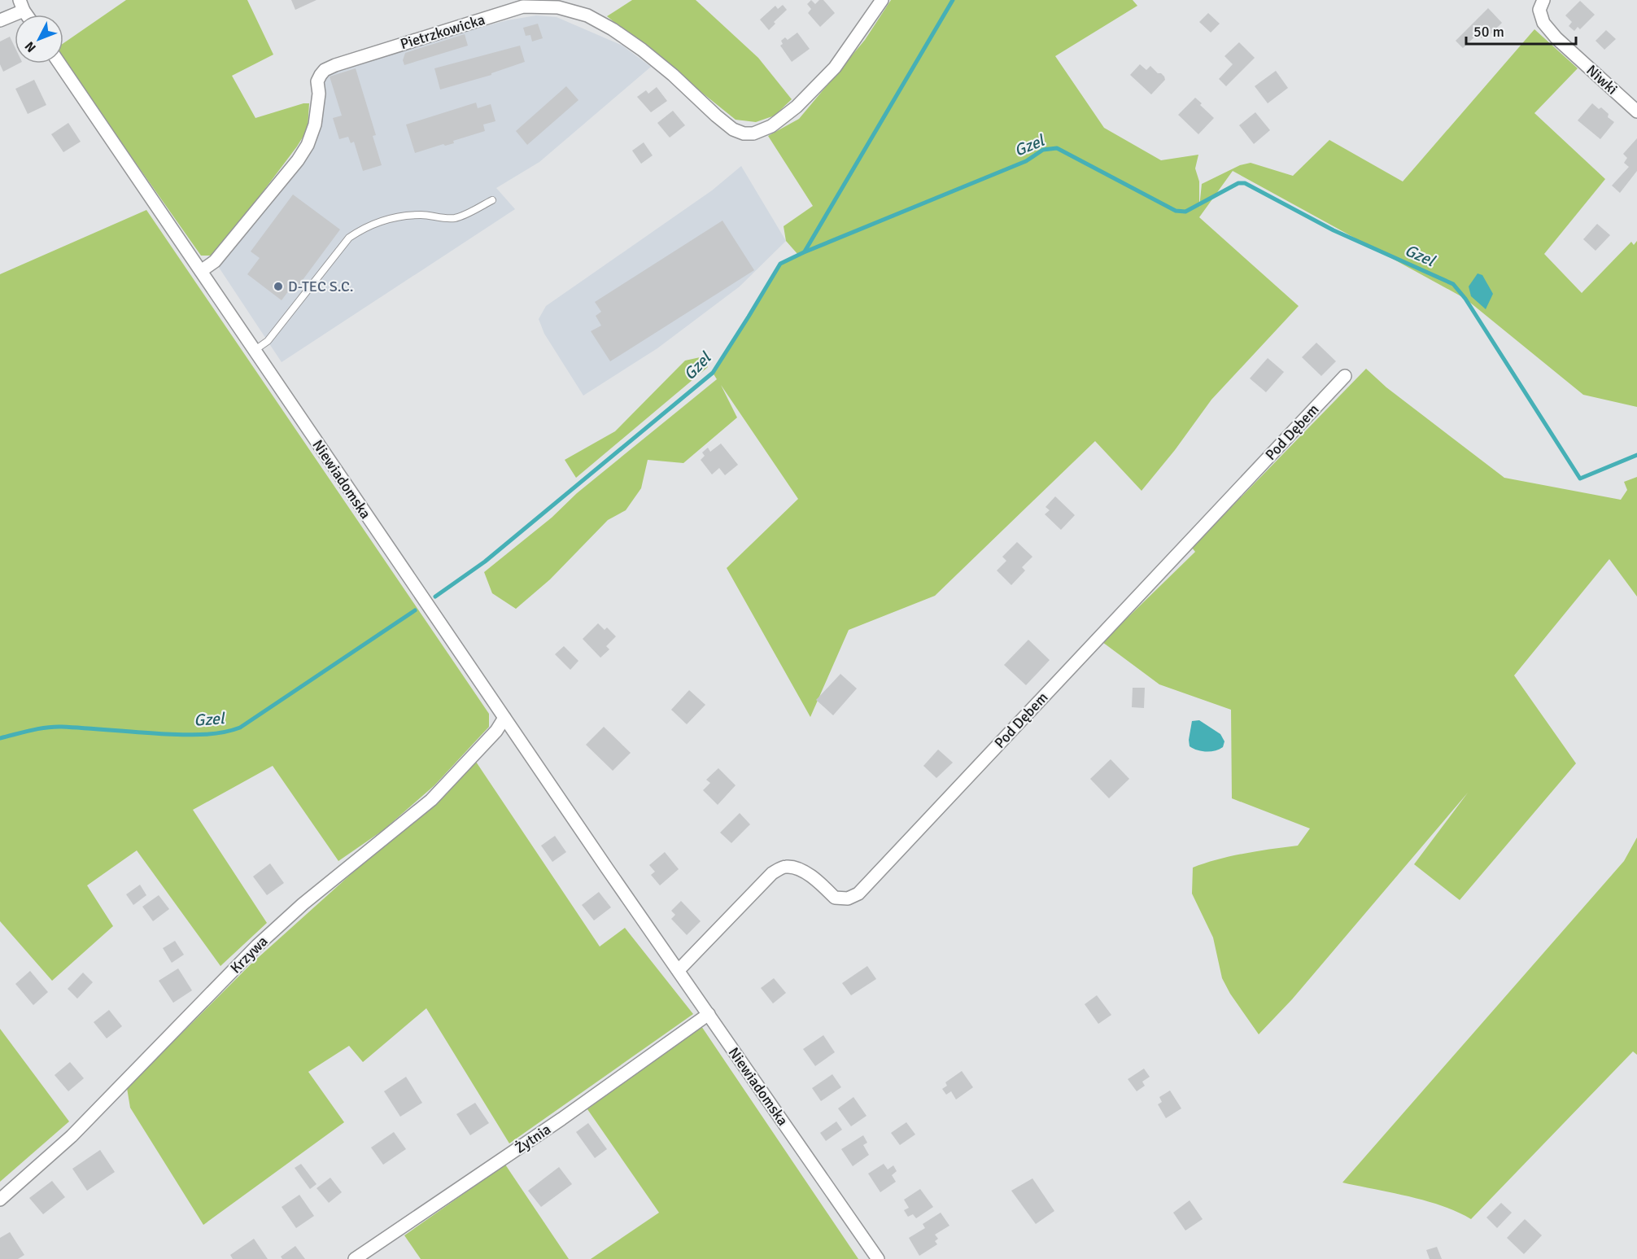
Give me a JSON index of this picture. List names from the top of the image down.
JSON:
{
  "streets": {
    "street": [
      "Pietrzkowicka",
      "Niwki",
      "Pod Dębem",
      "Niewiadomska",
      "Krzywa",
      "Żytnia"
    ]
  },
  "crossings": [
    ["Pietrzkowicka", "Niewiadomska"],
    ["Pod Dębem", "Niewiadomska"],
    ["Niewiadomska", "Krzywa"],
    ["Niewiadomska", "Żytnia"]
  ],
  "water": ["Gzel"],
  "places": ["D-TEC S.C."],
  "scale_bar": "50 m",
  "north": "bottom left"
}
